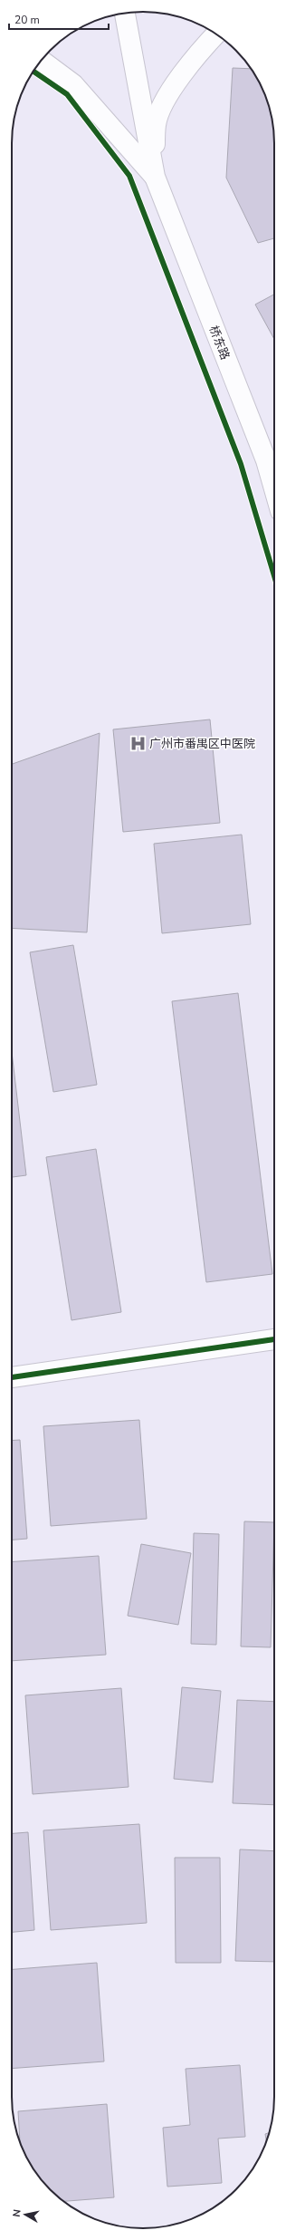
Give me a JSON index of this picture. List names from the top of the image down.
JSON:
{
  "streets": {
    "main road": ["桥东路"]
  },
  "places": {
    "hospital": ["广州市番禺区中医院"]
  },
  "scale_bar": "20 m",
  "north": "left"
}
